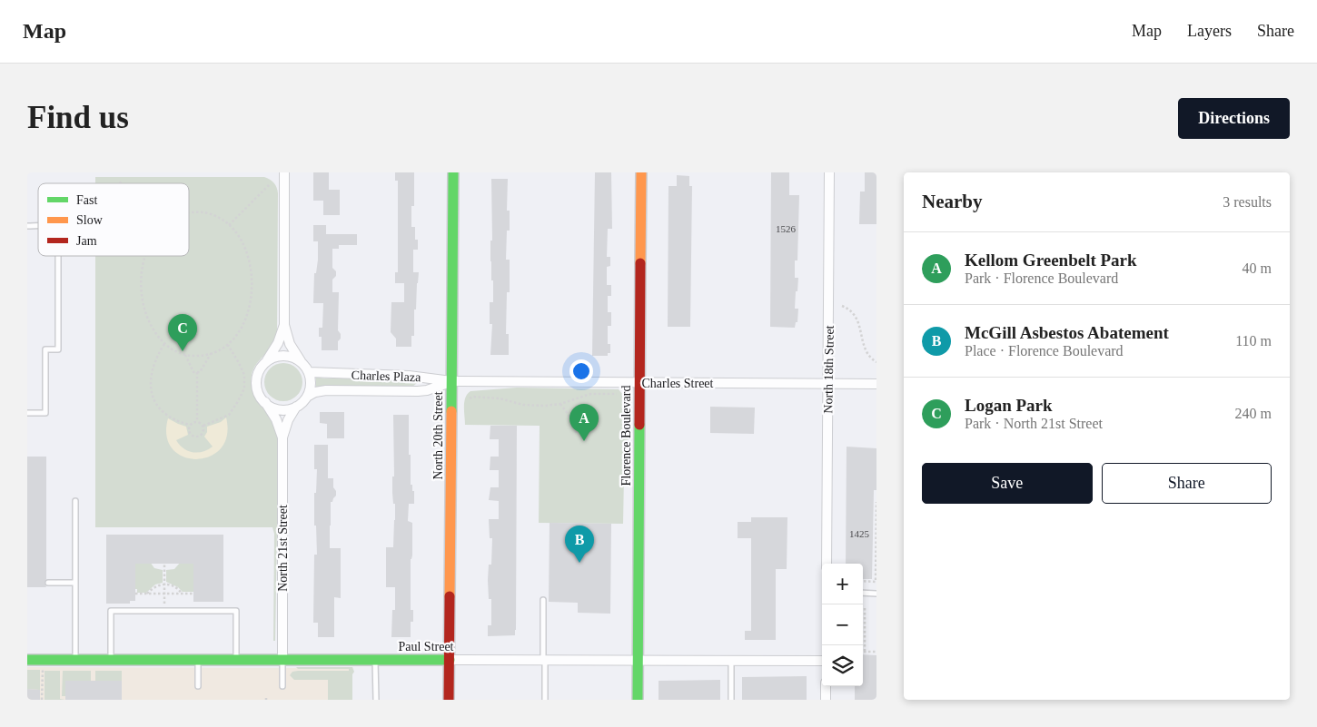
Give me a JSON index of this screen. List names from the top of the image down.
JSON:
{
  "streets": {
    "street": [
      "North 18th Street",
      "Charles Plaza",
      "Charles Street",
      "North 20th Street",
      "Florence Boulevard",
      "North 21st Street",
      "Paul Street"
    ]
  },
  "crossings": [
    ["North 18th Street", "Charles Street"],
    ["Charles Plaza", "Charles Street"],
    ["Charles Plaza", "North 20th Street"],
    ["Charles Street", "North 20th Street"],
    ["Charles Street", "Florence Boulevard"],
    ["North 20th Street", "Paul Street"],
    ["Florence Boulevard", "Paul Street"],
    ["North 21st Street", "Paul Street"]
  ],
  "house_numbers": ["1526", "1425"],
  "legend": ["Fast", "Slow", "Jam"],
  "page": {
    "header": "Map",
    "nav": ["Map", "Layers", "Share"],
    "buttons": [
      "Directions",
      ["Save", "Share"]
    ],
    "title": "Find us",
    "heading": ["Nearby", "3 results"],
    "list": [
      {
        "mark": "A",
        "name": "Kellom Greenbelt Park",
        "note": "Park · Florence Boulevard",
        "value": "40 m"
      },
      {
        "mark": "B",
        "name": "McGill Asbestos Abatement",
        "note": "Place · Florence Boulevard",
        "value": "110 m"
      },
      {
        "mark": "C",
        "name": "Logan Park",
        "note": "Park · North 21st Street",
        "value": "240 m"
      }
    ],
    "pins": ["C", "A", "B"],
    "map_buttons": ["+", "−"]
  }
}
